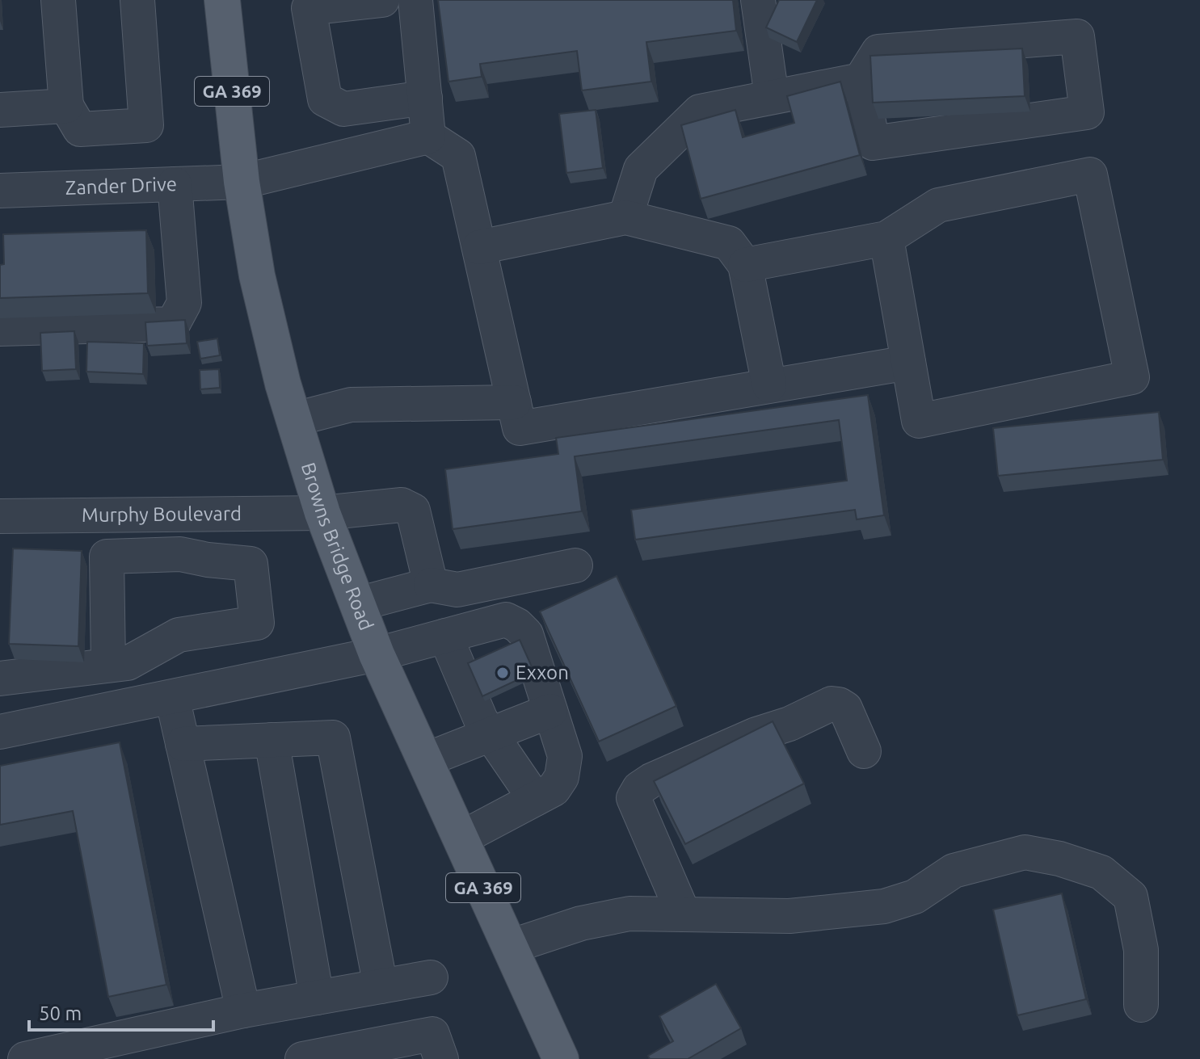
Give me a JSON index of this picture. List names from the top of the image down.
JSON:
{
  "streets": {
    "main road": ["GA 369", "Browns Bridge Road"],
    "street": ["Zander Drive", "Murphy Boulevard"]
  },
  "crossings": [
    ["Zander Drive", "Browns Bridge Road"],
    ["Murphy Boulevard", "Browns Bridge Road"]
  ],
  "places": ["Exxon"],
  "scale_bar": "50 m"
}
